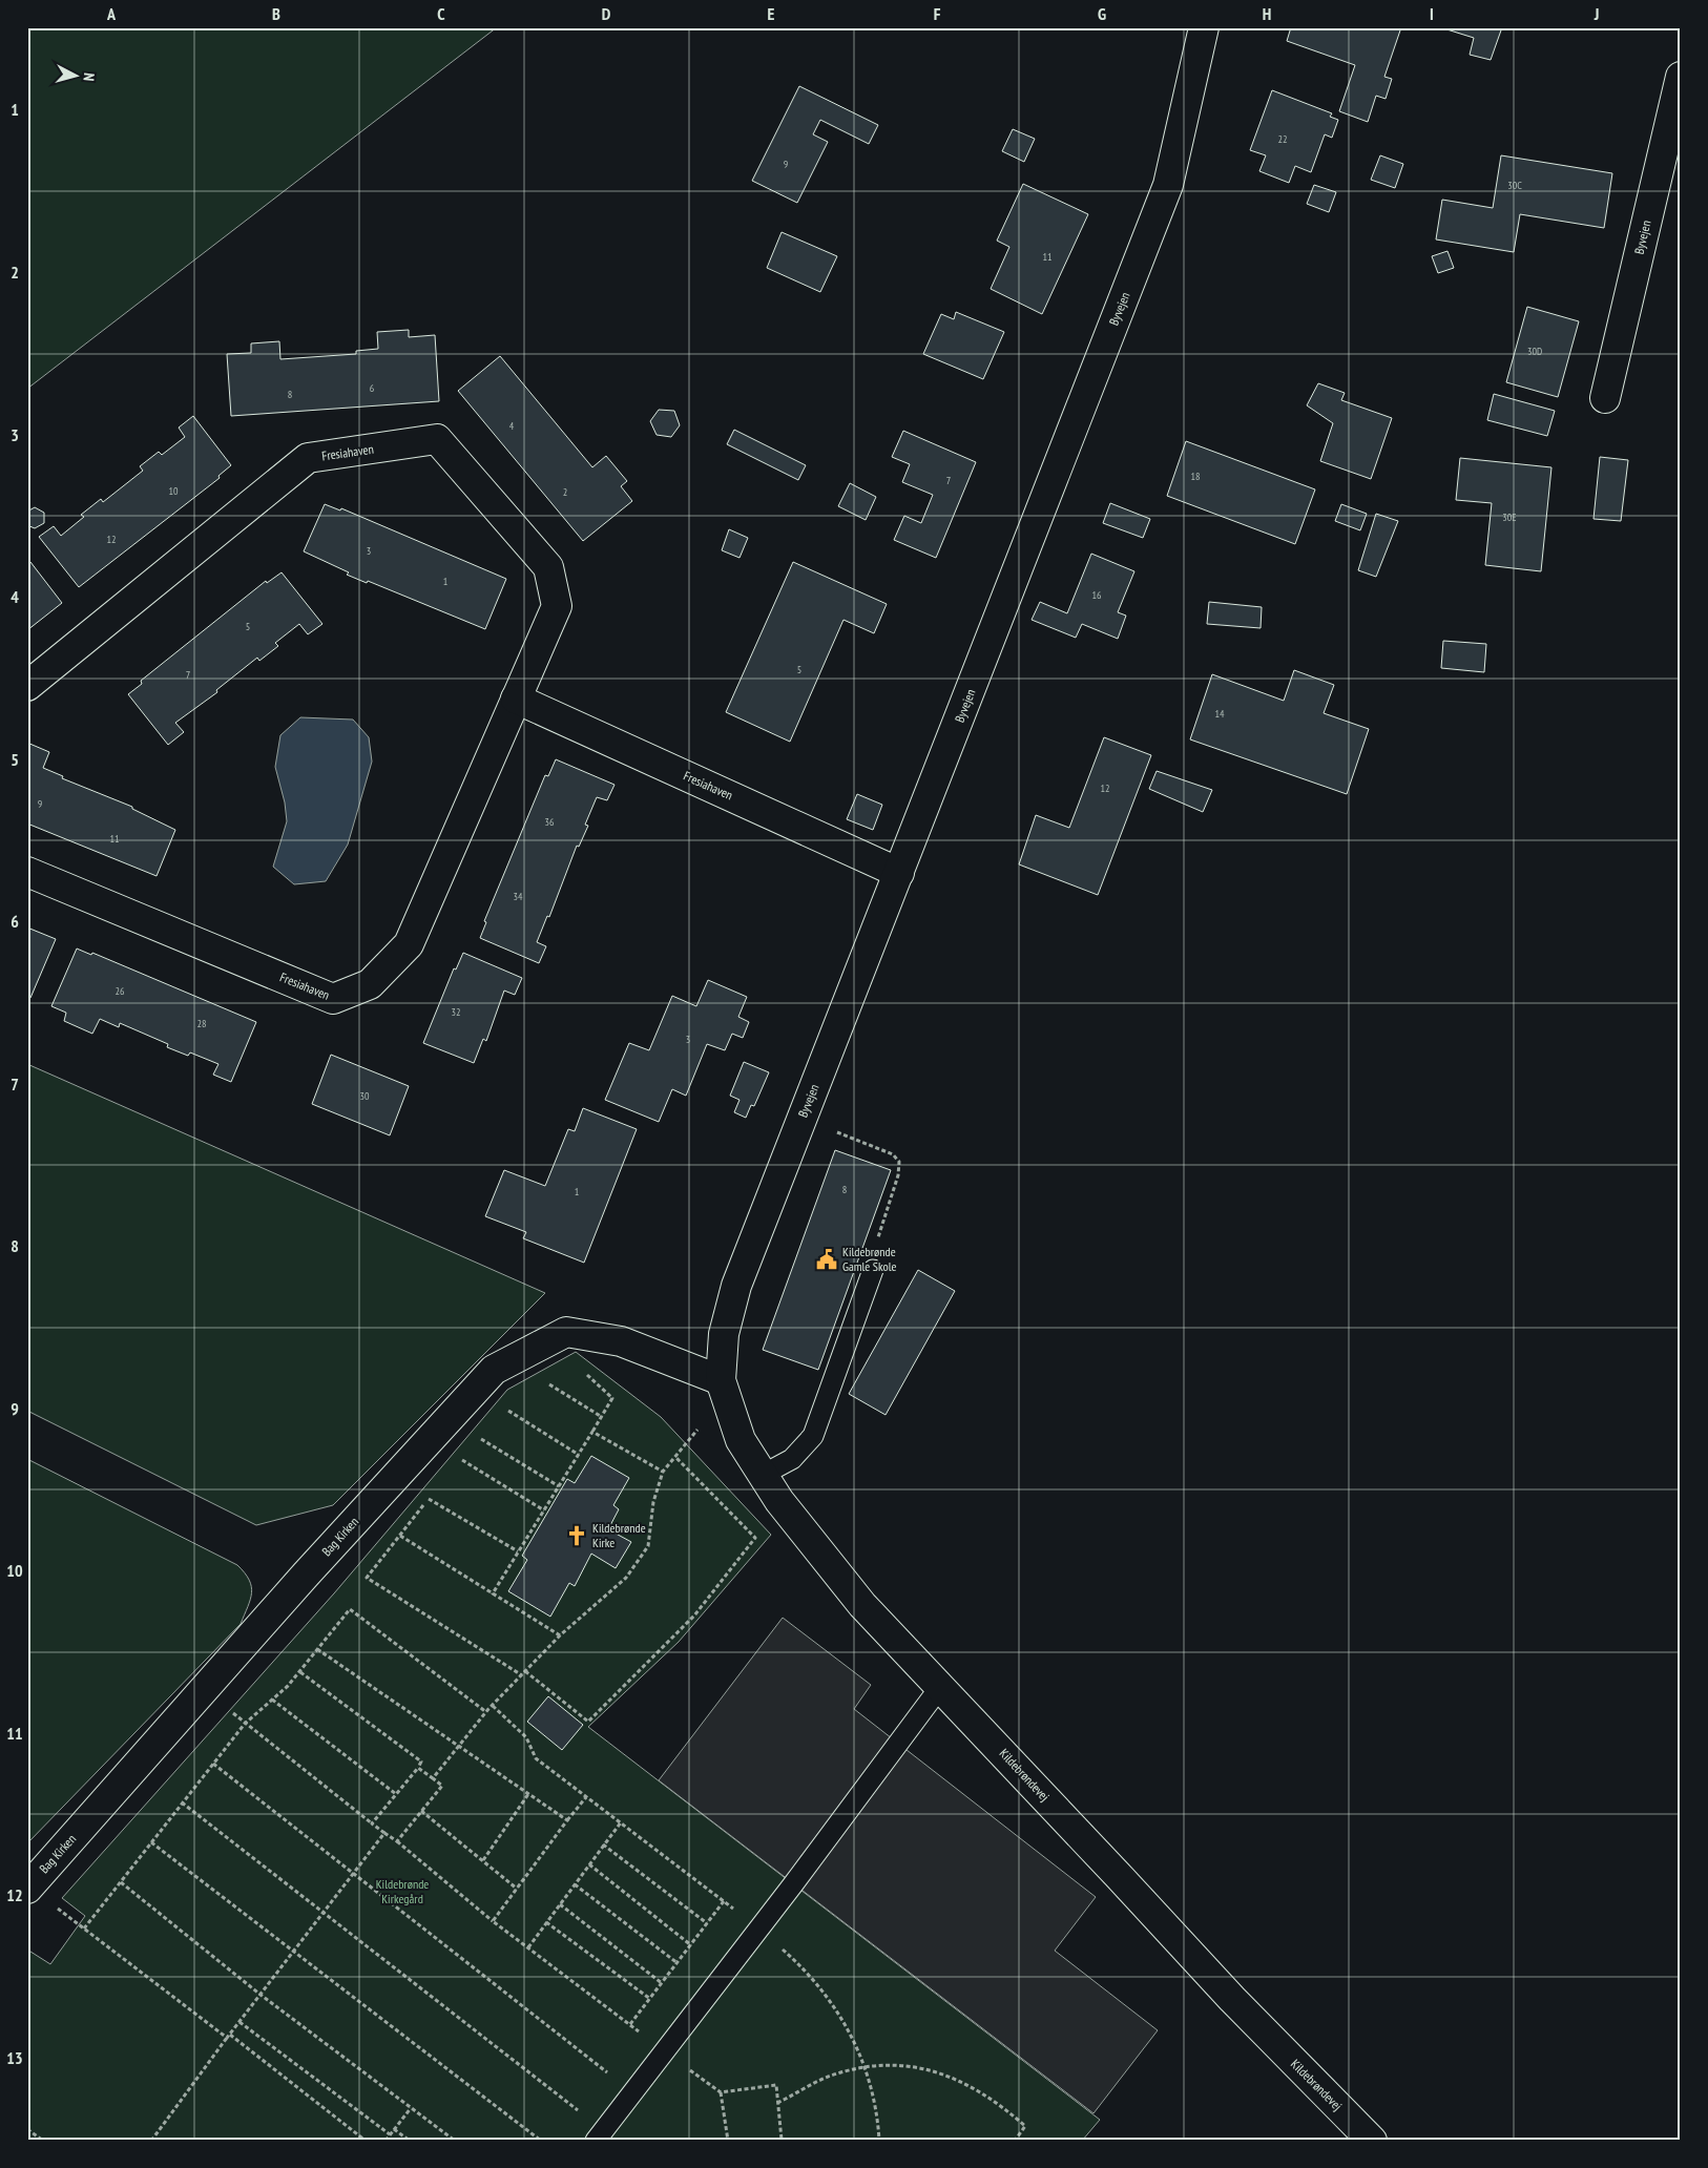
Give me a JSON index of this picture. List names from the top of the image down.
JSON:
{
  "streets": {
    "street": [
      "Byvejen",
      "Fresiahaven",
      "Bag Kirken",
      "Kildebrøndevej"
    ]
  },
  "crossings": [
    ["Byvejen", "Fresiahaven"],
    ["Byvejen", "Bag Kirken"],
    ["Byvejen", "Kildebrøndevej"],
    ["Bag Kirken", "Kildebrøndevej"]
  ],
  "parks": ["Kildebrønde Kirkegård"],
  "places": {
    "public building": ["Kildebrønde Gamle Skole"],
    "church": ["Kildebrønde Kirke"]
  },
  "house_numbers": [
    "22",
    "9",
    "30C",
    "11",
    "30D",
    "6",
    "8",
    "4",
    "18",
    "7",
    "10",
    "2",
    "30E",
    "12",
    "3",
    "1",
    "16",
    "5",
    "5",
    "7",
    "14",
    "12",
    "9",
    "36",
    "11",
    "34",
    "26",
    "32",
    "28",
    "3",
    "30",
    "8",
    "1"
  ],
  "north": "right",
  "grid": {
    "columns": [
      "A",
      "B",
      "C",
      "D",
      "E",
      "F",
      "G",
      "H",
      "I",
      "J"
    ],
    "rows": [
      "1",
      "2",
      "3",
      "4",
      "5",
      "6",
      "7",
      "8",
      "9",
      "10",
      "11",
      "12",
      "13"
    ]
  }
}
